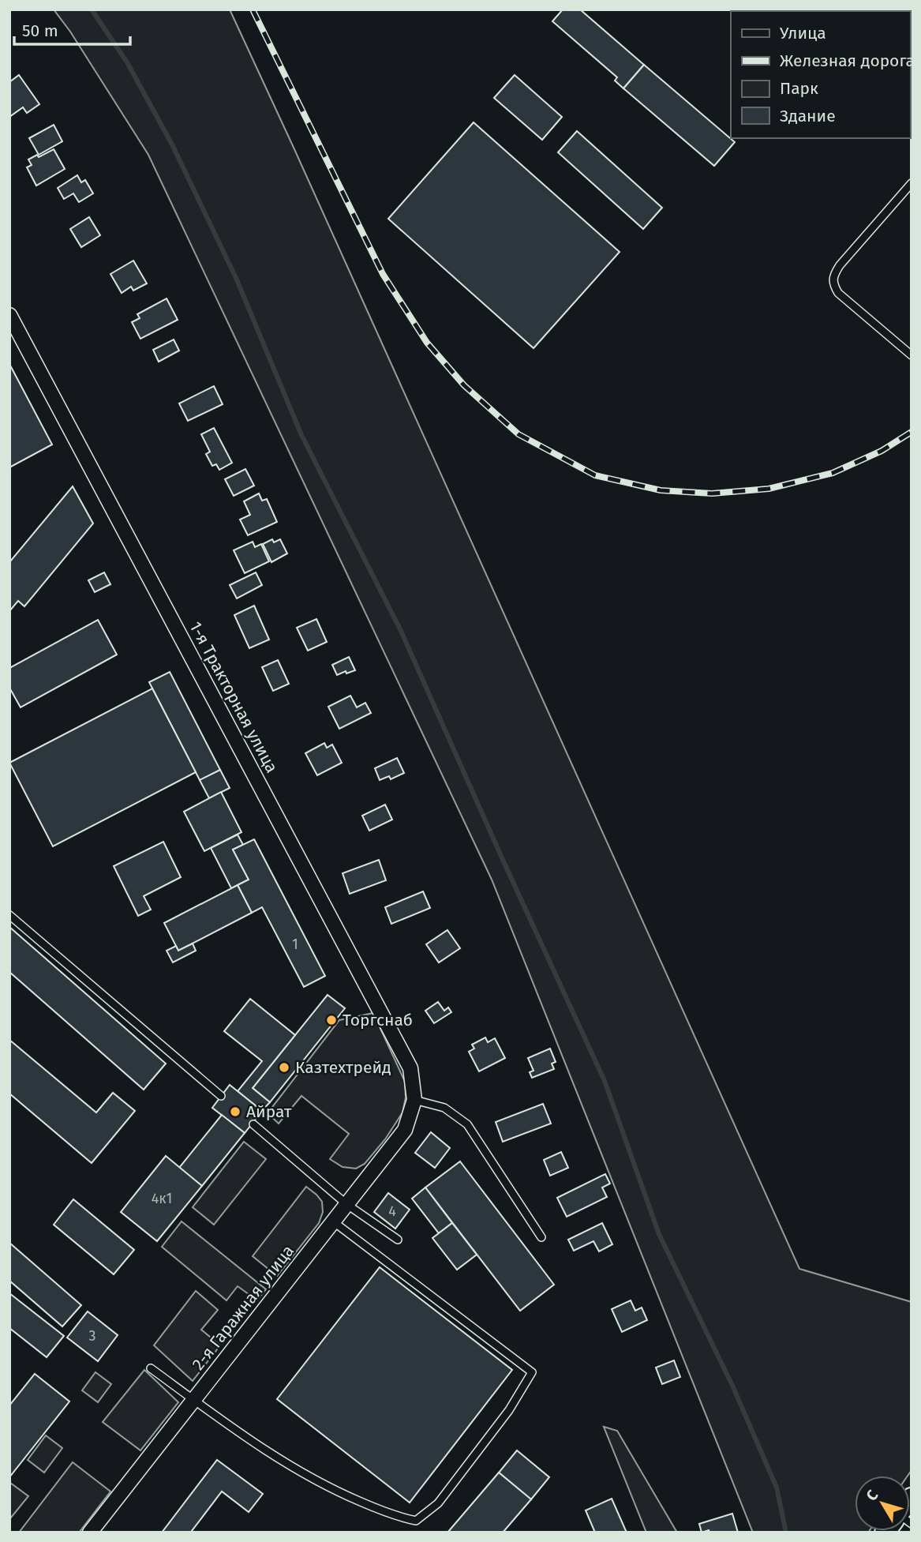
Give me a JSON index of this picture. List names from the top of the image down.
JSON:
{
  "streets": {
    "street": ["1-я Тракторная улица", "2-я Гаражная улица"]
  },
  "crossings": [
    ["1-я Тракторная улица", "2-я Гаражная улица"]
  ],
  "places": ["Торгснаб", "Казтехтрейд", "Айрат"],
  "house_numbers": [
    "1",
    "4к1",
    "4",
    "3"
  ],
  "legend": [
    "Улица",
    "Железная дорога",
    "Парк",
    "Здание"
  ],
  "scale_bar": "50 m",
  "north": "top left"
}
